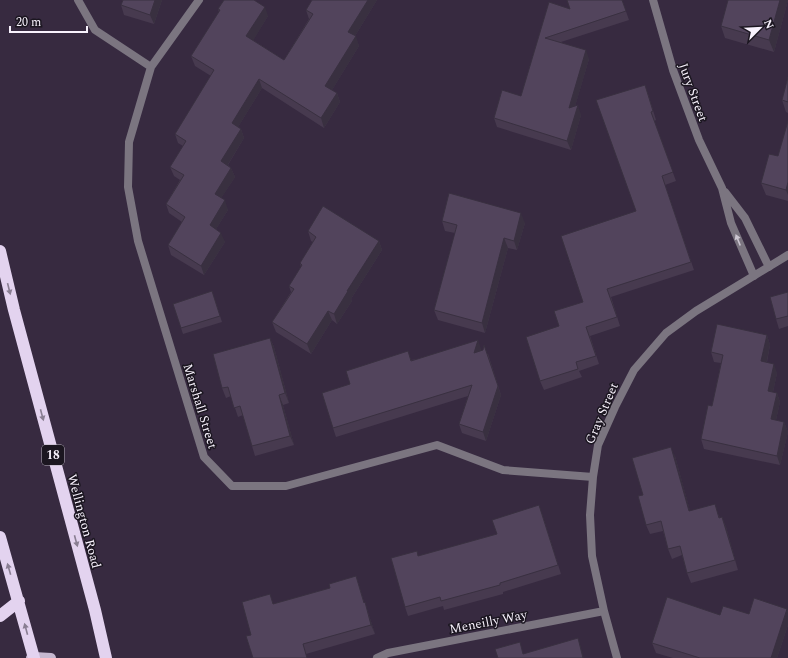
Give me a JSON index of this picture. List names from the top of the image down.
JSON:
{
  "streets": {
    "highway": ["18", "Wellington Road"],
    "street": [
      "Jury Street",
      "Marshall Street",
      "Gray Street",
      "Meneilly Way"
    ]
  },
  "crossings": [
    ["Jury Street", "Gray Street"],
    ["Marshall Street", "Gray Street"],
    ["Gray Street", "Meneilly Way"]
  ],
  "one_way": ["Wellington Road"],
  "scale_bar": "20 m",
  "north": "top right"
}
